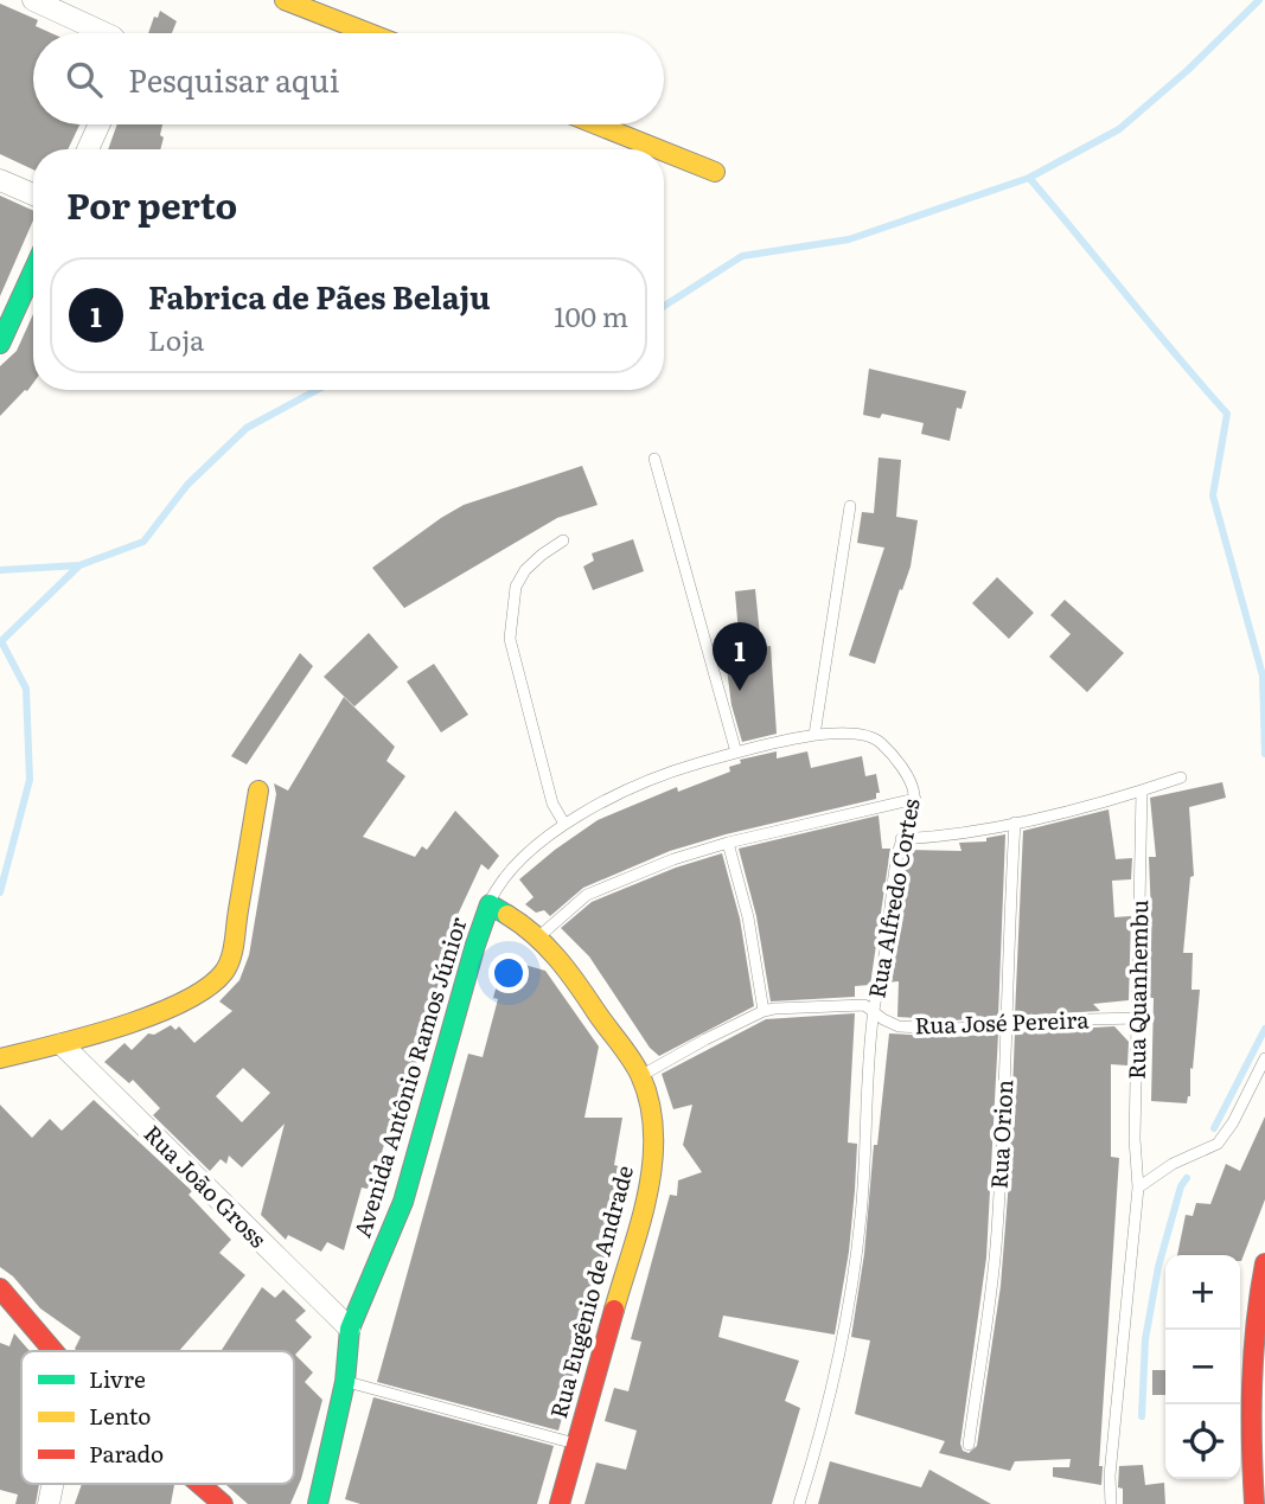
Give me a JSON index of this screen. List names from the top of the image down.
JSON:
{
  "streets": {
    "street": ["Avenida Antônio Ramos Júnior", "Rua João Gross", "Rua Eugênio de Andrade"],
    "lane": [
      "Rua Alfredo Cortes",
      "Rua Quanhembu",
      "Rua José Pereira",
      "Rua Orion"
    ]
  },
  "crossings": [
    ["Rua Alfredo Cortes", "Rua José Pereira"],
    ["Rua Alfredo Cortes", "Avenida Antônio Ramos Júnior"],
    ["Rua Alfredo Cortes", "Rua Eugênio de Andrade"],
    ["Rua Quanhembu", "Rua José Pereira"],
    ["Rua José Pereira", "Rua Orion"],
    ["Rua José Pereira", "Rua Eugênio de Andrade"],
    ["Avenida Antônio Ramos Júnior", "Rua João Gross"],
    ["Avenida Antônio Ramos Júnior", "Rua Eugênio de Andrade"]
  ],
  "legend": ["Livre", "Lento", "Parado"],
  "page": {
    "search": "Pesquisar aqui",
    "heading": "Por perto",
    "list": [
      {
        "mark": "1",
        "name": "Fabrica de Pães Belaju",
        "note": "Loja",
        "value": "100 m"
      }
    ],
    "pins": "1",
    "map_buttons": ["+", "−"]
  }
}
